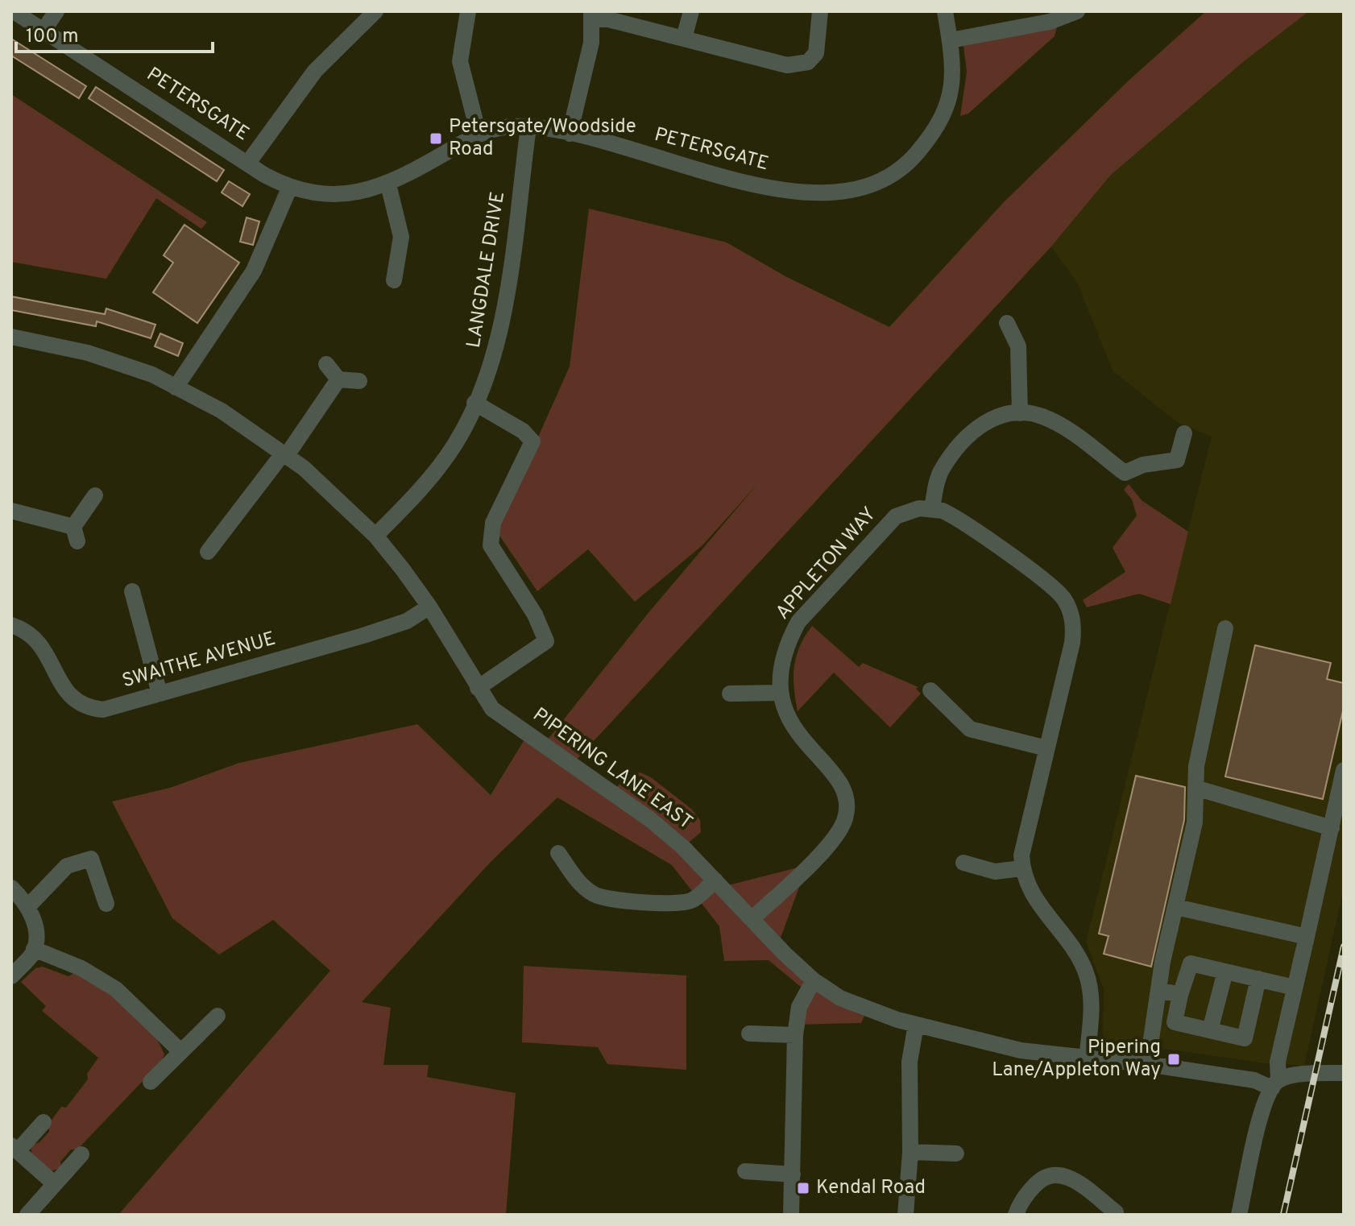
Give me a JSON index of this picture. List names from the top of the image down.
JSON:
{
  "streets": {
    "street": [
      "PETERSGATE",
      "LANGDALE DRIVE",
      "APPLETON WAY",
      "SWAITHE AVENUE",
      "PIPERING LANE EAST"
    ]
  },
  "crossings": [
    ["PETERSGATE", "LANGDALE DRIVE"],
    ["LANGDALE DRIVE", "PIPERING LANE EAST"],
    ["APPLETON WAY", "PIPERING LANE EAST"],
    ["SWAITHE AVENUE", "PIPERING LANE EAST"]
  ],
  "places": {
    "transit": ["Petersgate/Woodside Road", "Pipering Lane/Appleton Way", "Kendal Road"]
  },
  "scale_bar": "100 m"
}
